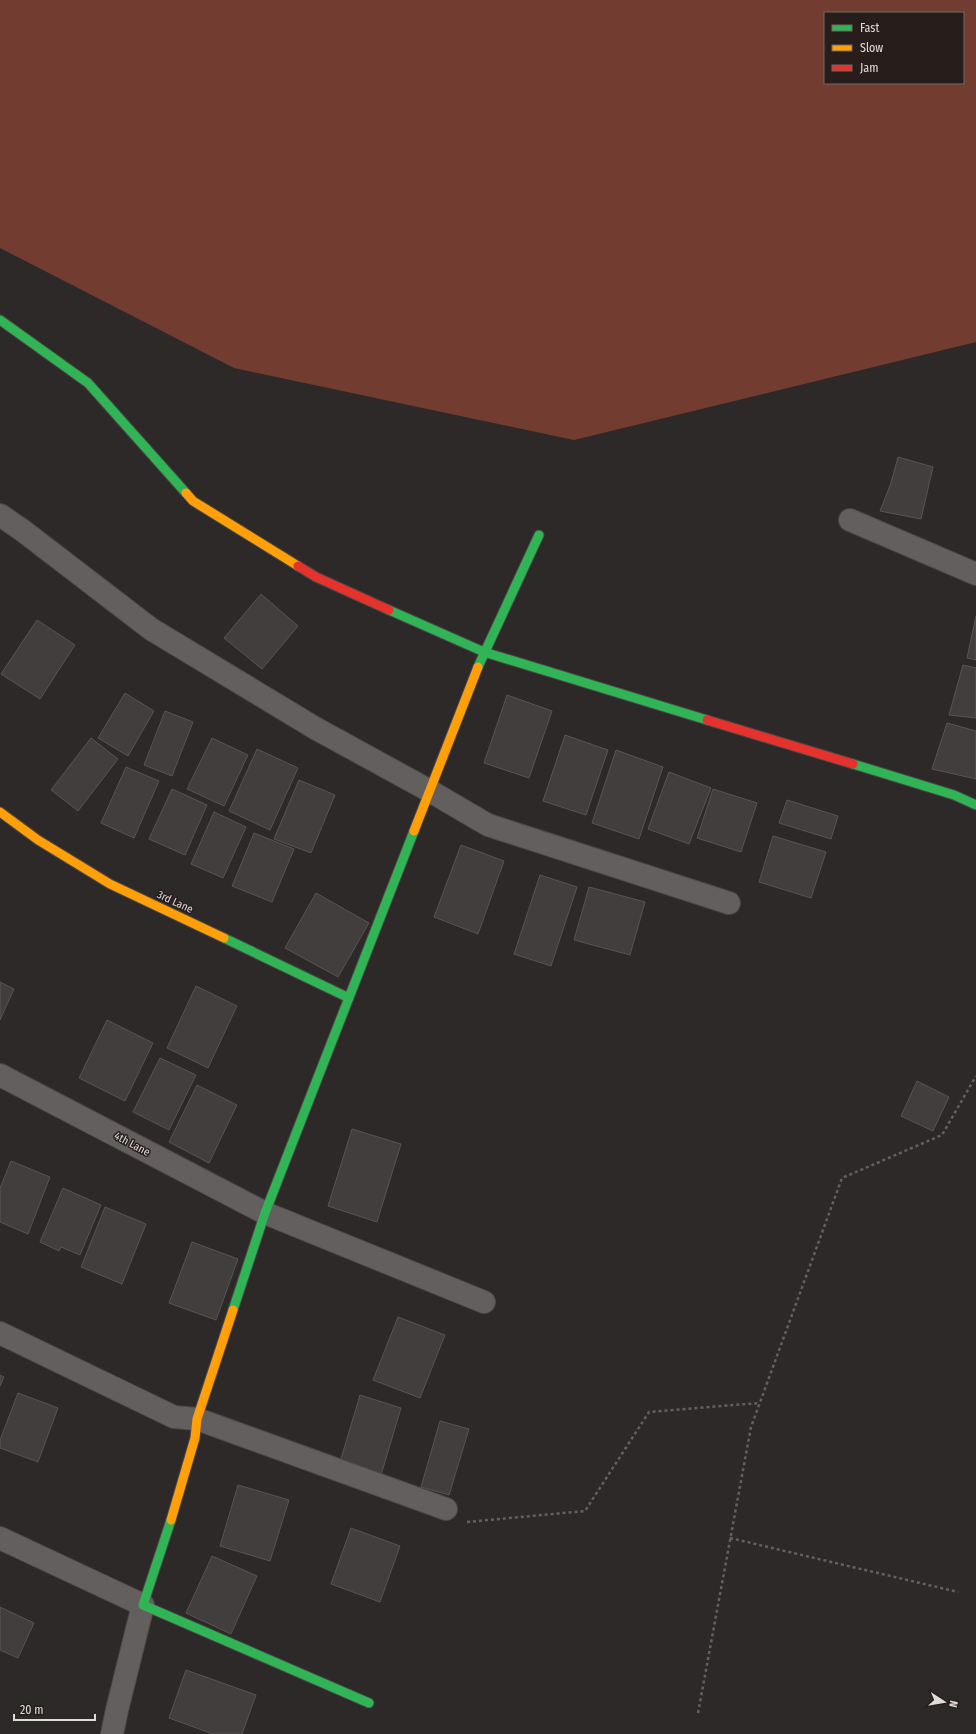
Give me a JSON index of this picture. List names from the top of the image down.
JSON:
{
  "streets": {
    "street": ["3rd Lane", "4th Lane"]
  },
  "legend": ["Fast", "Slow", "Jam"],
  "scale_bar": "20 m",
  "north": "right"
}
